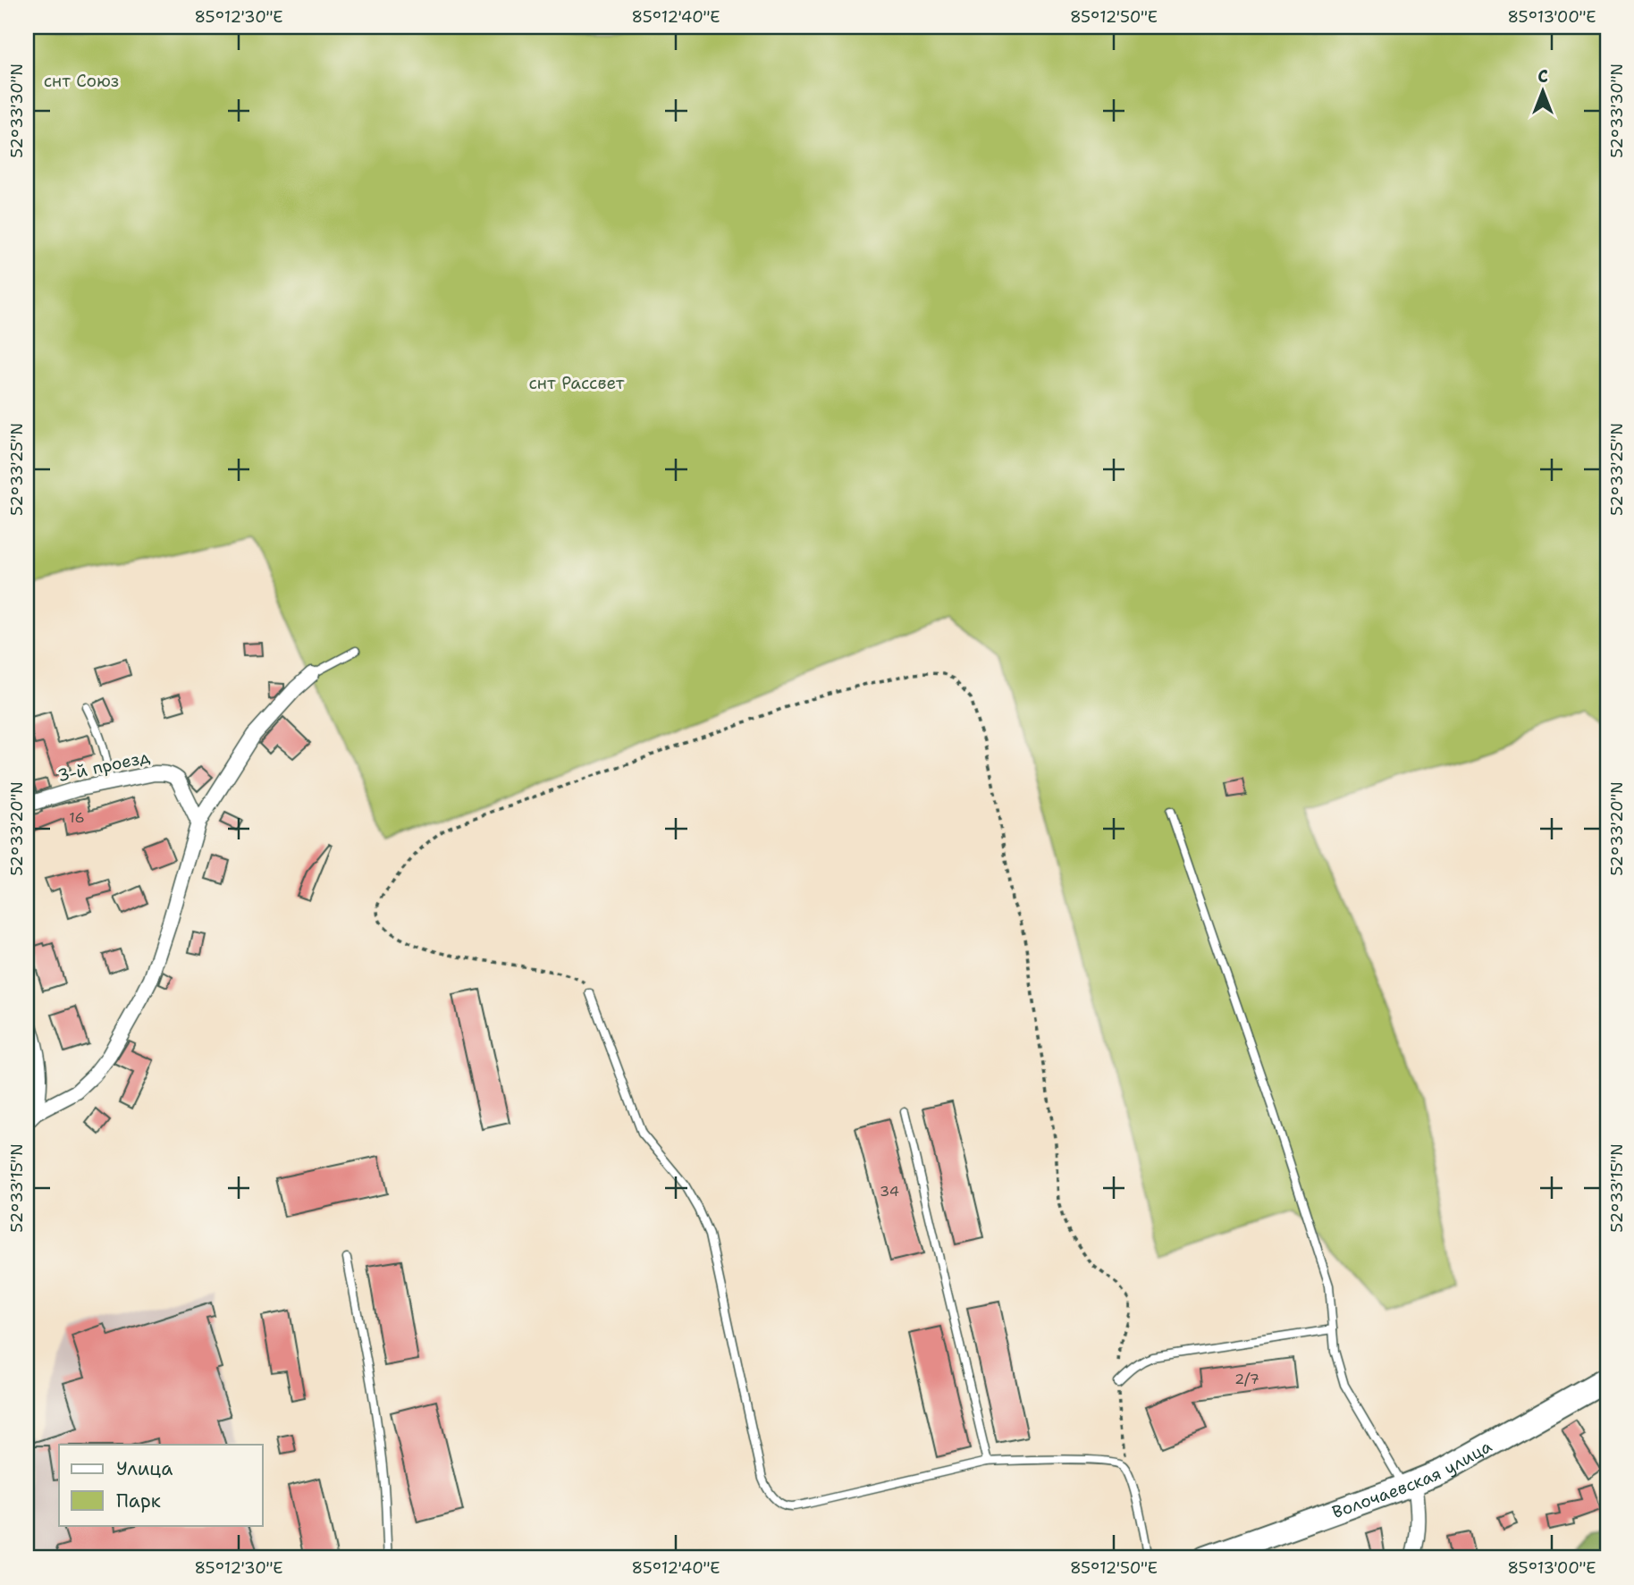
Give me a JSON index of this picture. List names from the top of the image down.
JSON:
{
  "streets": {
    "main road": ["Волочаевская улица"],
    "street": ["3-й проезд"]
  },
  "parks": ["снт Союз", "снт Рассвет"],
  "house_numbers": ["16", "34", "2/7"],
  "legend": ["Улица", "Парк"],
  "north": "top",
  "coordinates": [
    "85°12'30\"E",
    "85°12'40\"E",
    "85°12'50\"E",
    "85°13'00\"E",
    "52°33'30\"N",
    "52°33'25\"N",
    "52°33'20\"N",
    "52°33'15\"N"
  ]
}
